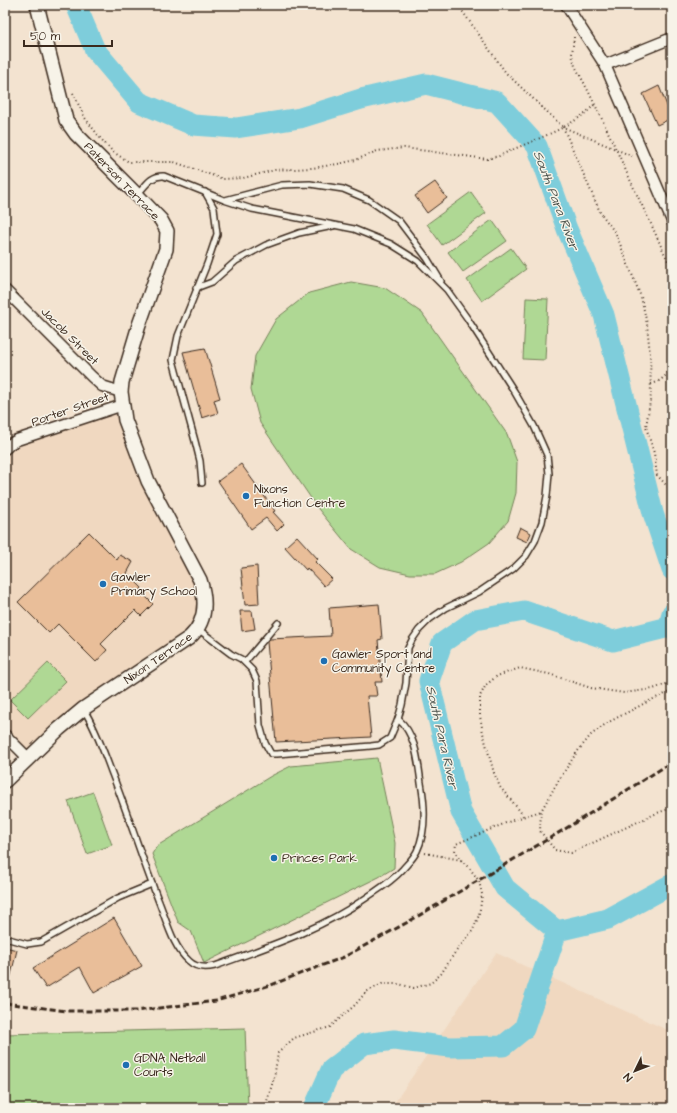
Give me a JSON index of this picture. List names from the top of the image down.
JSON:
{
  "streets": {
    "street": [
      "Paterson Terrace",
      "Jacob Street",
      "Porter Street",
      "Nixon Terrace"
    ]
  },
  "crossings": [
    ["Paterson Terrace", "Jacob Street"],
    ["Paterson Terrace", "Porter Street"],
    ["Paterson Terrace", "Nixon Terrace"],
    ["Jacob Street", "Porter Street"],
    ["Jacob Street", "Nixon Terrace"],
    ["Porter Street", "Nixon Terrace"]
  ],
  "water": ["South Para River"],
  "places": [
    "Nixons Function Centre",
    "Gawler Primary School",
    "Gawler Sport and Community Centre",
    "Princes Park",
    "GDNA Netball Courts"
  ],
  "scale_bar": "50 m",
  "north": "bottom left"
}
